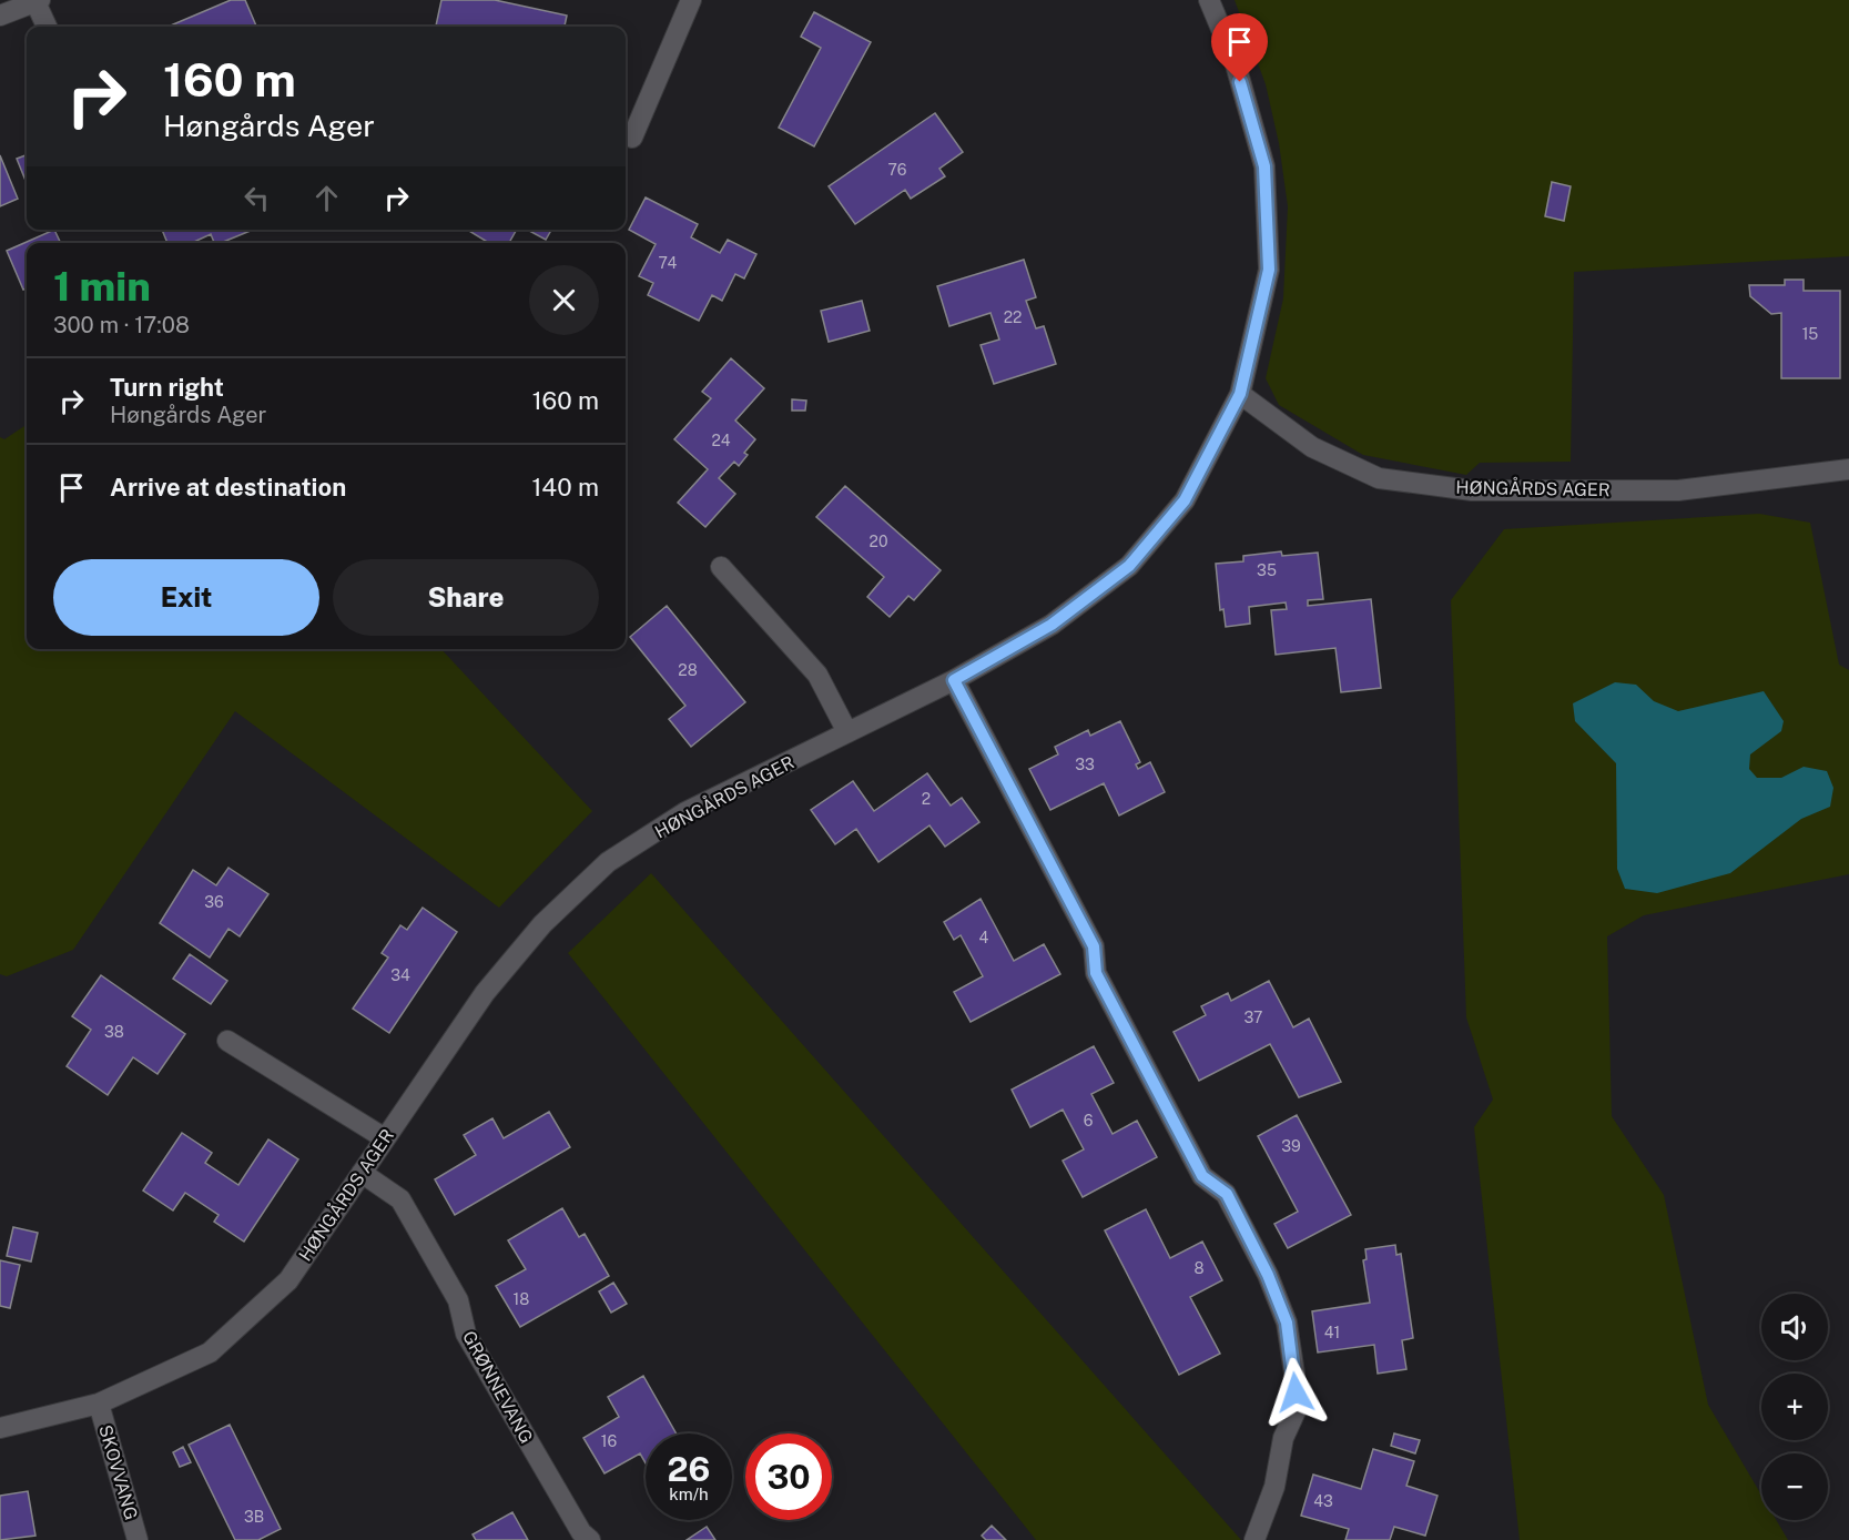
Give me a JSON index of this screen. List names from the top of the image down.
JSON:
{
  "streets": {
    "street": ["HØNGÅRDS AGER", "GRØNNEVANG", "SKOVVANG"]
  },
  "crossings": [
    ["HØNGÅRDS AGER", "GRØNNEVANG"],
    ["HØNGÅRDS AGER", "SKOVVANG"]
  ],
  "house_numbers": [
    "76",
    "74",
    "22",
    "15",
    "24",
    "20",
    "35",
    "28",
    "33",
    "2",
    "36",
    "4",
    "34",
    "37",
    "38",
    "6",
    "39",
    "8",
    "18",
    "41",
    "16",
    "43",
    "3B"
  ],
  "page": {
    "turn": ["160 m", "Høngårds Ager"],
    "heading": ["1 min", "300 m · 17:08"],
    "list": [
      {
        "name": "Turn right",
        "note": "Høngårds Ager",
        "value": "160 m"
      },
      {
        "name": "Arrive at destination",
        "value": "140 m"
      }
    ],
    "buttons": ["Exit", "Share"],
    "map_buttons": ["+", "−"],
    "speed": "26 km/h",
    "limit": "30"
  }
}
